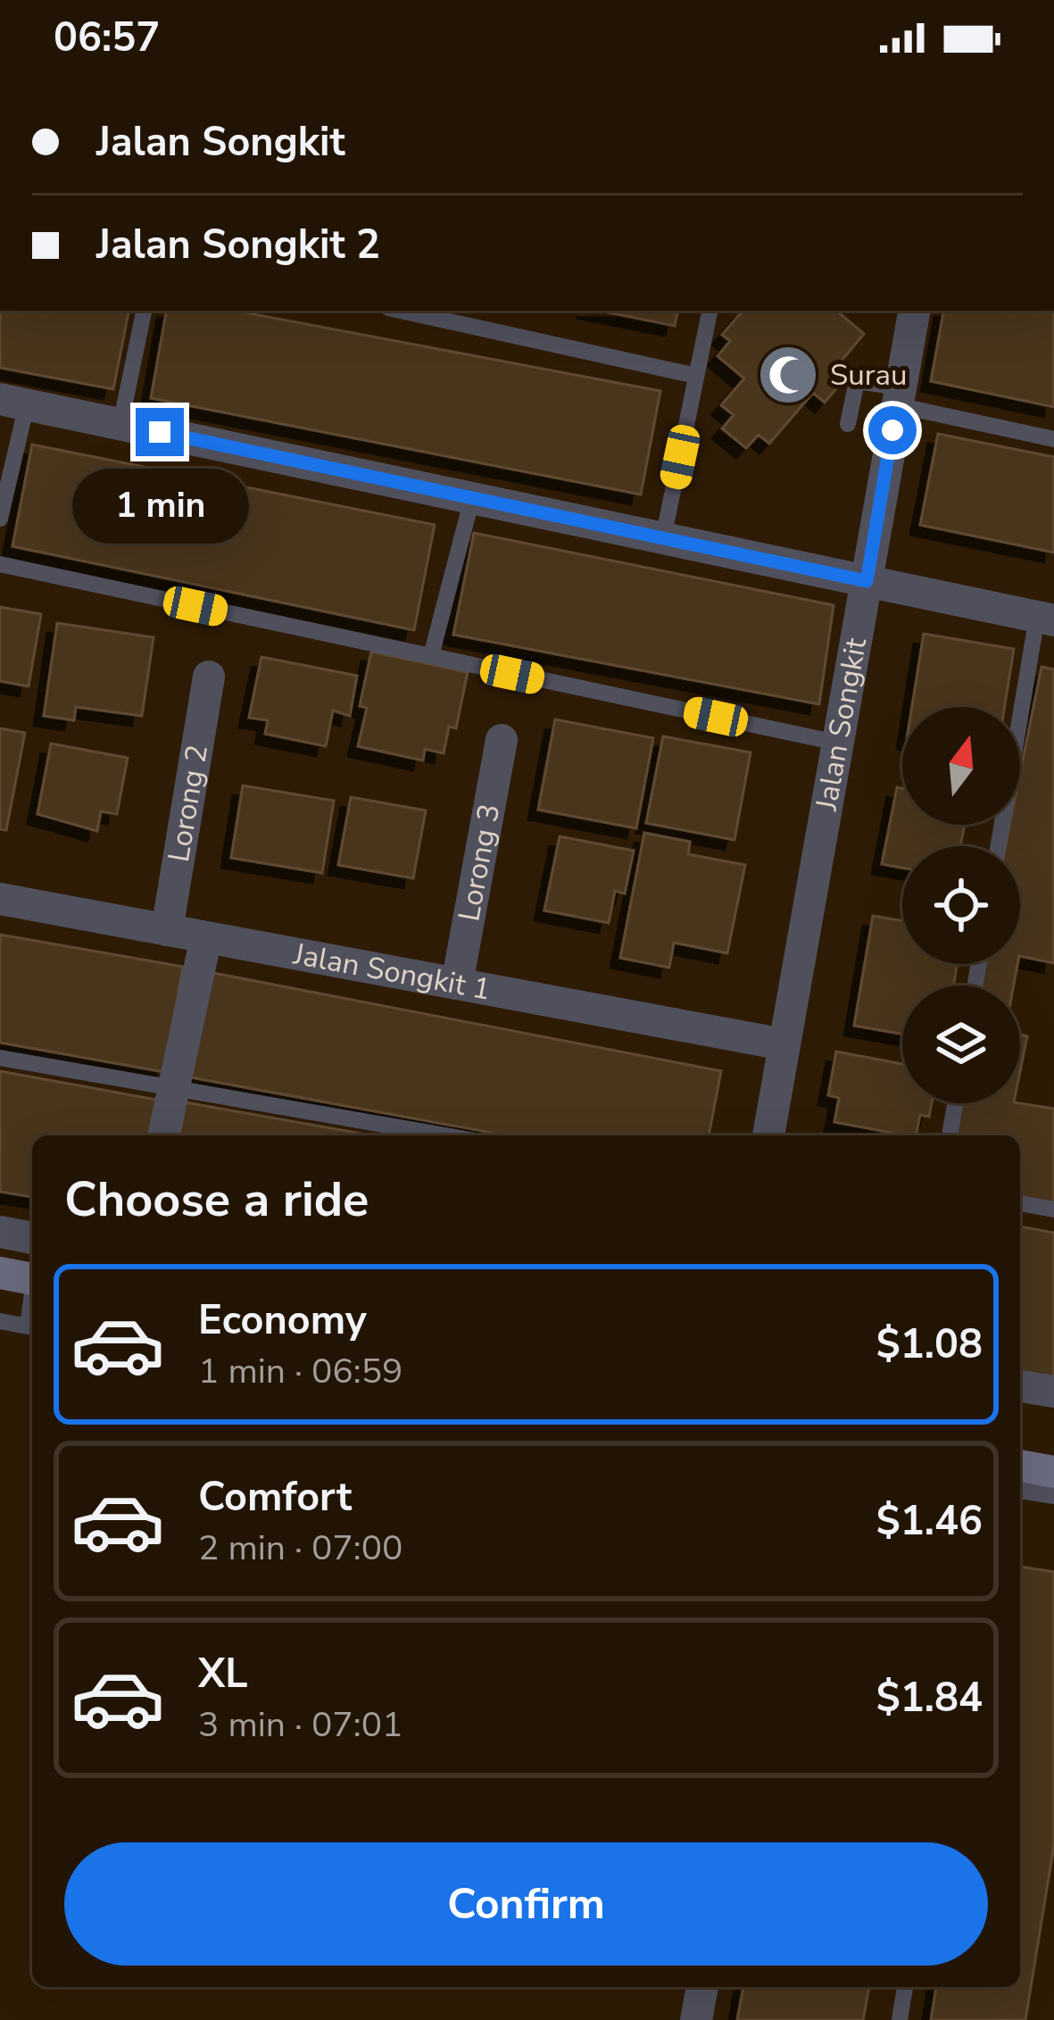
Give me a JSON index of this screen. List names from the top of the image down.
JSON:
{
  "streets": {
    "street": [
      "Jalan Songkit",
      "Lorong 2",
      "Lorong 3",
      "Jalan Songkit 1"
    ]
  },
  "crossings": [
    ["Jalan Songkit", "Jalan Songkit 1"],
    ["Lorong 2", "Jalan Songkit 1"],
    ["Lorong 3", "Jalan Songkit 1"]
  ],
  "places": {
    "mosque": ["Surau"]
  },
  "north": "top",
  "page": {
    "status": "06:57",
    "banner": ["Jalan Songkit", "Jalan Songkit 2"],
    "bubble": "1 min",
    "heading": "Choose a ride",
    "list": [
      {
        "name": "Economy",
        "note": "1 min · 06:59",
        "value": "$1.08"
      },
      {
        "name": "Comfort",
        "note": "2 min · 07:00",
        "value": "$1.46"
      },
      {
        "name": "XL",
        "note": "3 min · 07:01",
        "value": "$1.84"
      }
    ],
    "buttons": "Confirm"
  }
}
